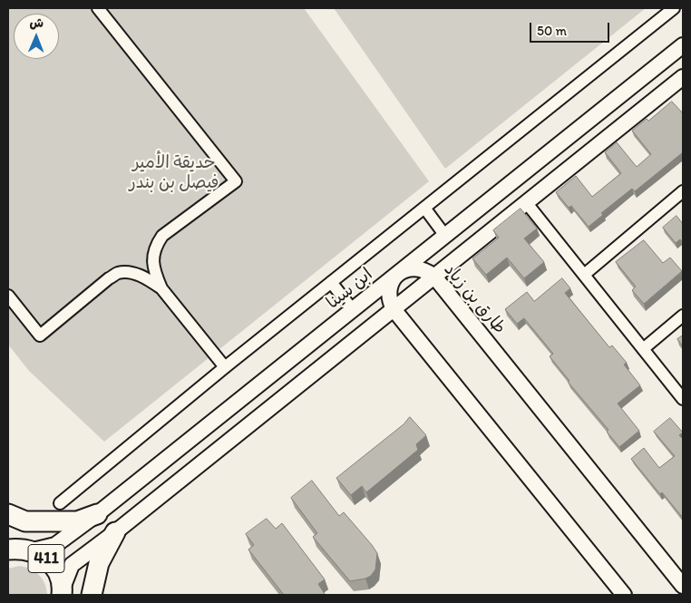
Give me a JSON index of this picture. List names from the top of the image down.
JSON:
{
  "streets": {
    "main road": ["411"],
    "street": ["ابن سينا", "طارق بن زياد"]
  },
  "crossings": [
    ["ابن سينا", "طارق بن زياد"],
    ["ابن سينا", "411"]
  ],
  "parks": ["حديقة الأمير فيصل بن بندر"],
  "scale_bar": "50 m",
  "north": "top"
}
